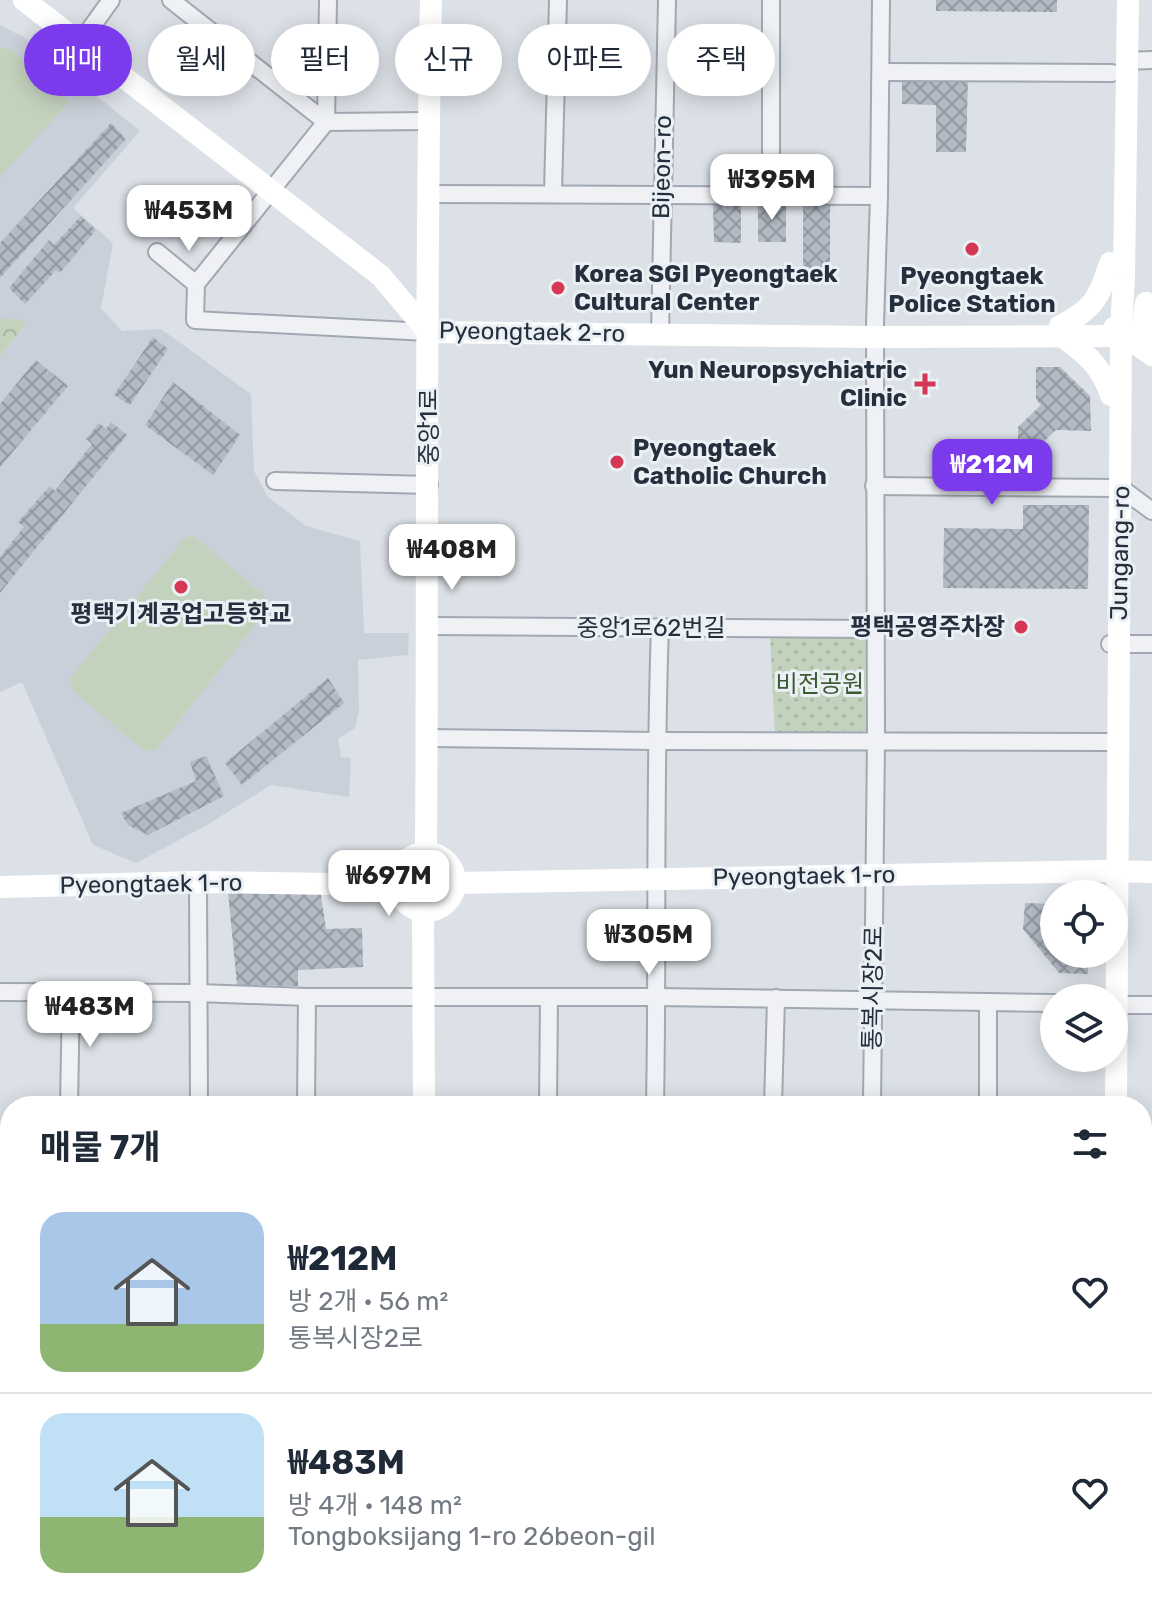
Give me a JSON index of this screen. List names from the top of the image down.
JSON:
{
  "streets": {
    "street": [
      "Bijeon-ro",
      "Pyeongtaek 2-ro",
      "중앙1로",
      "Jungang-ro",
      "중앙1로62번길",
      "Pyeongtaek 1-ro",
      "통복시장2로"
    ]
  },
  "crossings": [
    ["Bijeon-ro", "Pyeongtaek 2-ro"],
    ["Pyeongtaek 2-ro", "중앙1로"],
    ["Pyeongtaek 2-ro", "Jungang-ro"],
    ["Pyeongtaek 2-ro", "통복시장2로"],
    ["중앙1로", "중앙1로62번길"],
    ["중앙1로", "Pyeongtaek 1-ro"],
    ["중앙1로62번길", "통복시장2로"],
    ["Pyeongtaek 1-ro", "통복시장2로"]
  ],
  "parks": ["비전공원"],
  "places": {
    "other": [
      "Pyeongtaek Police Station",
      "Korea SGI Pyeongtaek Cultural Center",
      "Pyeongtaek Catholic Church",
      "평택기계공업고등학교",
      "평택공영주차장"
    ],
    "health": ["Yun Neuropsychiatric Clinic"]
  },
  "page": {
    "chip": [
      "매매",
      "월세",
      "필터",
      "신규",
      "아파트",
      "주택"
    ],
    "price": [
      "₩395M",
      "₩453M",
      "₩212M",
      "₩408M",
      "₩697M",
      "₩305M",
      "₩483M"
    ],
    "heading": "매물 7개",
    "list": [
      {
        "name": "₩212M",
        "note": "방 2개 · 56 m² · 통복시장2로"
      },
      {
        "name": "₩483M",
        "note": "방 4개 · 148 m² · Tongboksijang 1-ro 26beon-gil"
      }
    ]
  }
}
